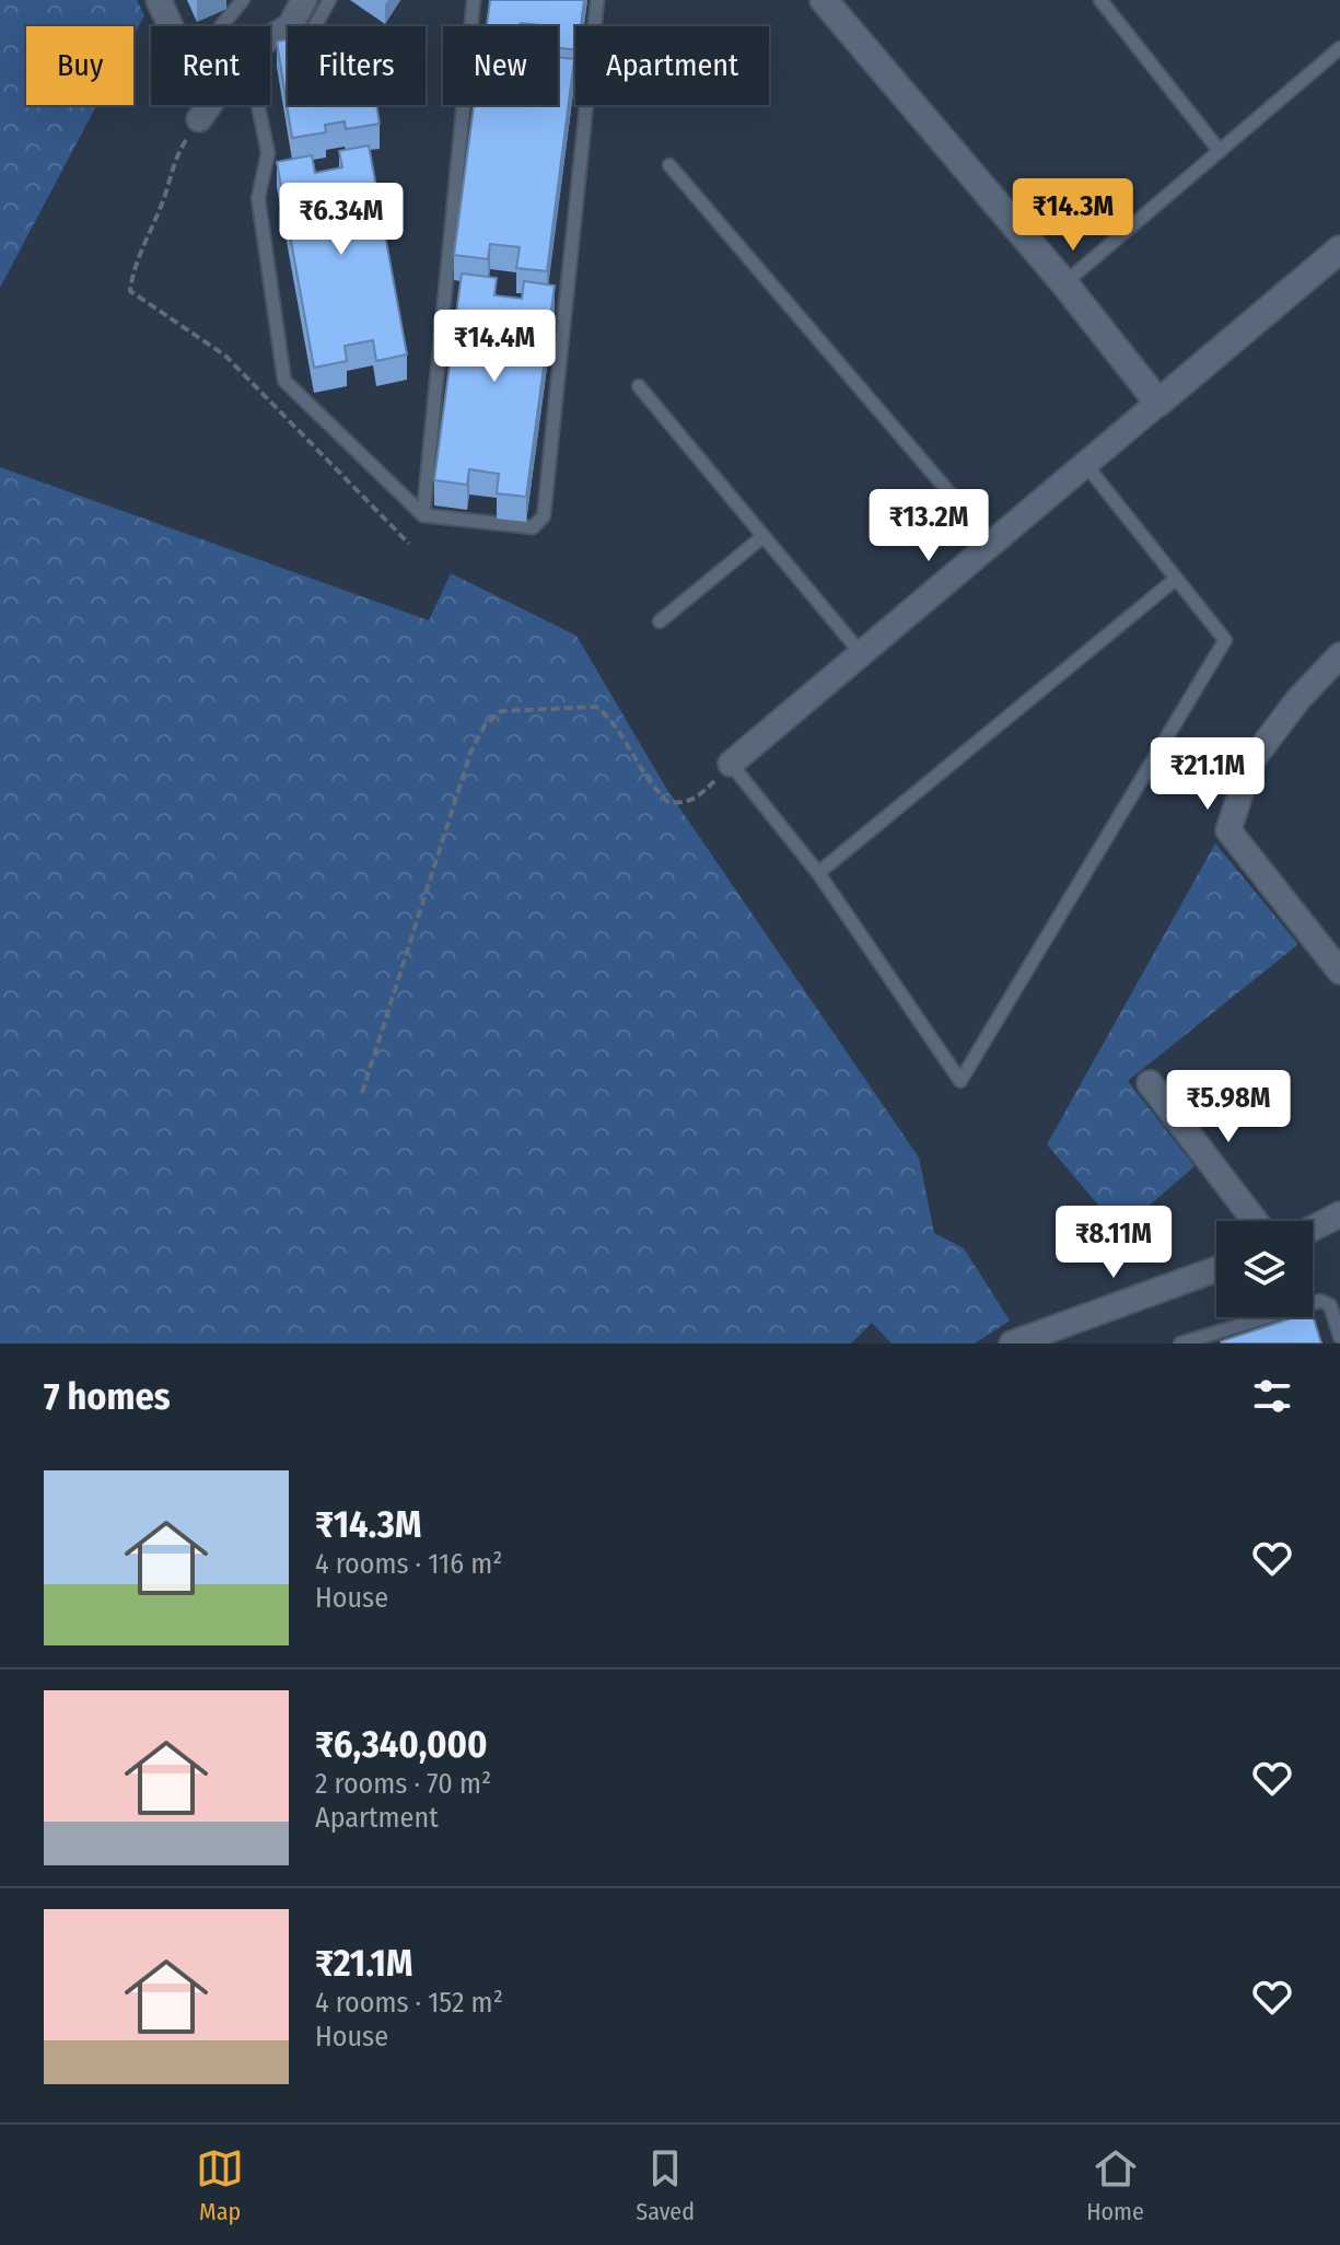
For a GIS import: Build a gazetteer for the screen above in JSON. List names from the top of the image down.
{
  "page": {
    "chip": [
      "Buy",
      "Rent",
      "Filters",
      "New",
      "Apartment"
    ],
    "price": [
      "₹14.3M",
      "₹6.34M",
      "₹14.4M",
      "₹13.2M",
      "₹21.1M",
      "₹5.98M",
      "₹8.11M"
    ],
    "heading": "7 homes",
    "list": [
      {
        "name": "₹14.3M",
        "note": "4 rooms · 116 m² · House"
      },
      {
        "name": "₹6,340,000",
        "note": "2 rooms · 70 m² · Apartment"
      },
      {
        "name": "₹21.1M",
        "note": "4 rooms · 152 m² · House"
      }
    ],
    "tabs": ["Map", "Saved", "Home"]
  }
}
